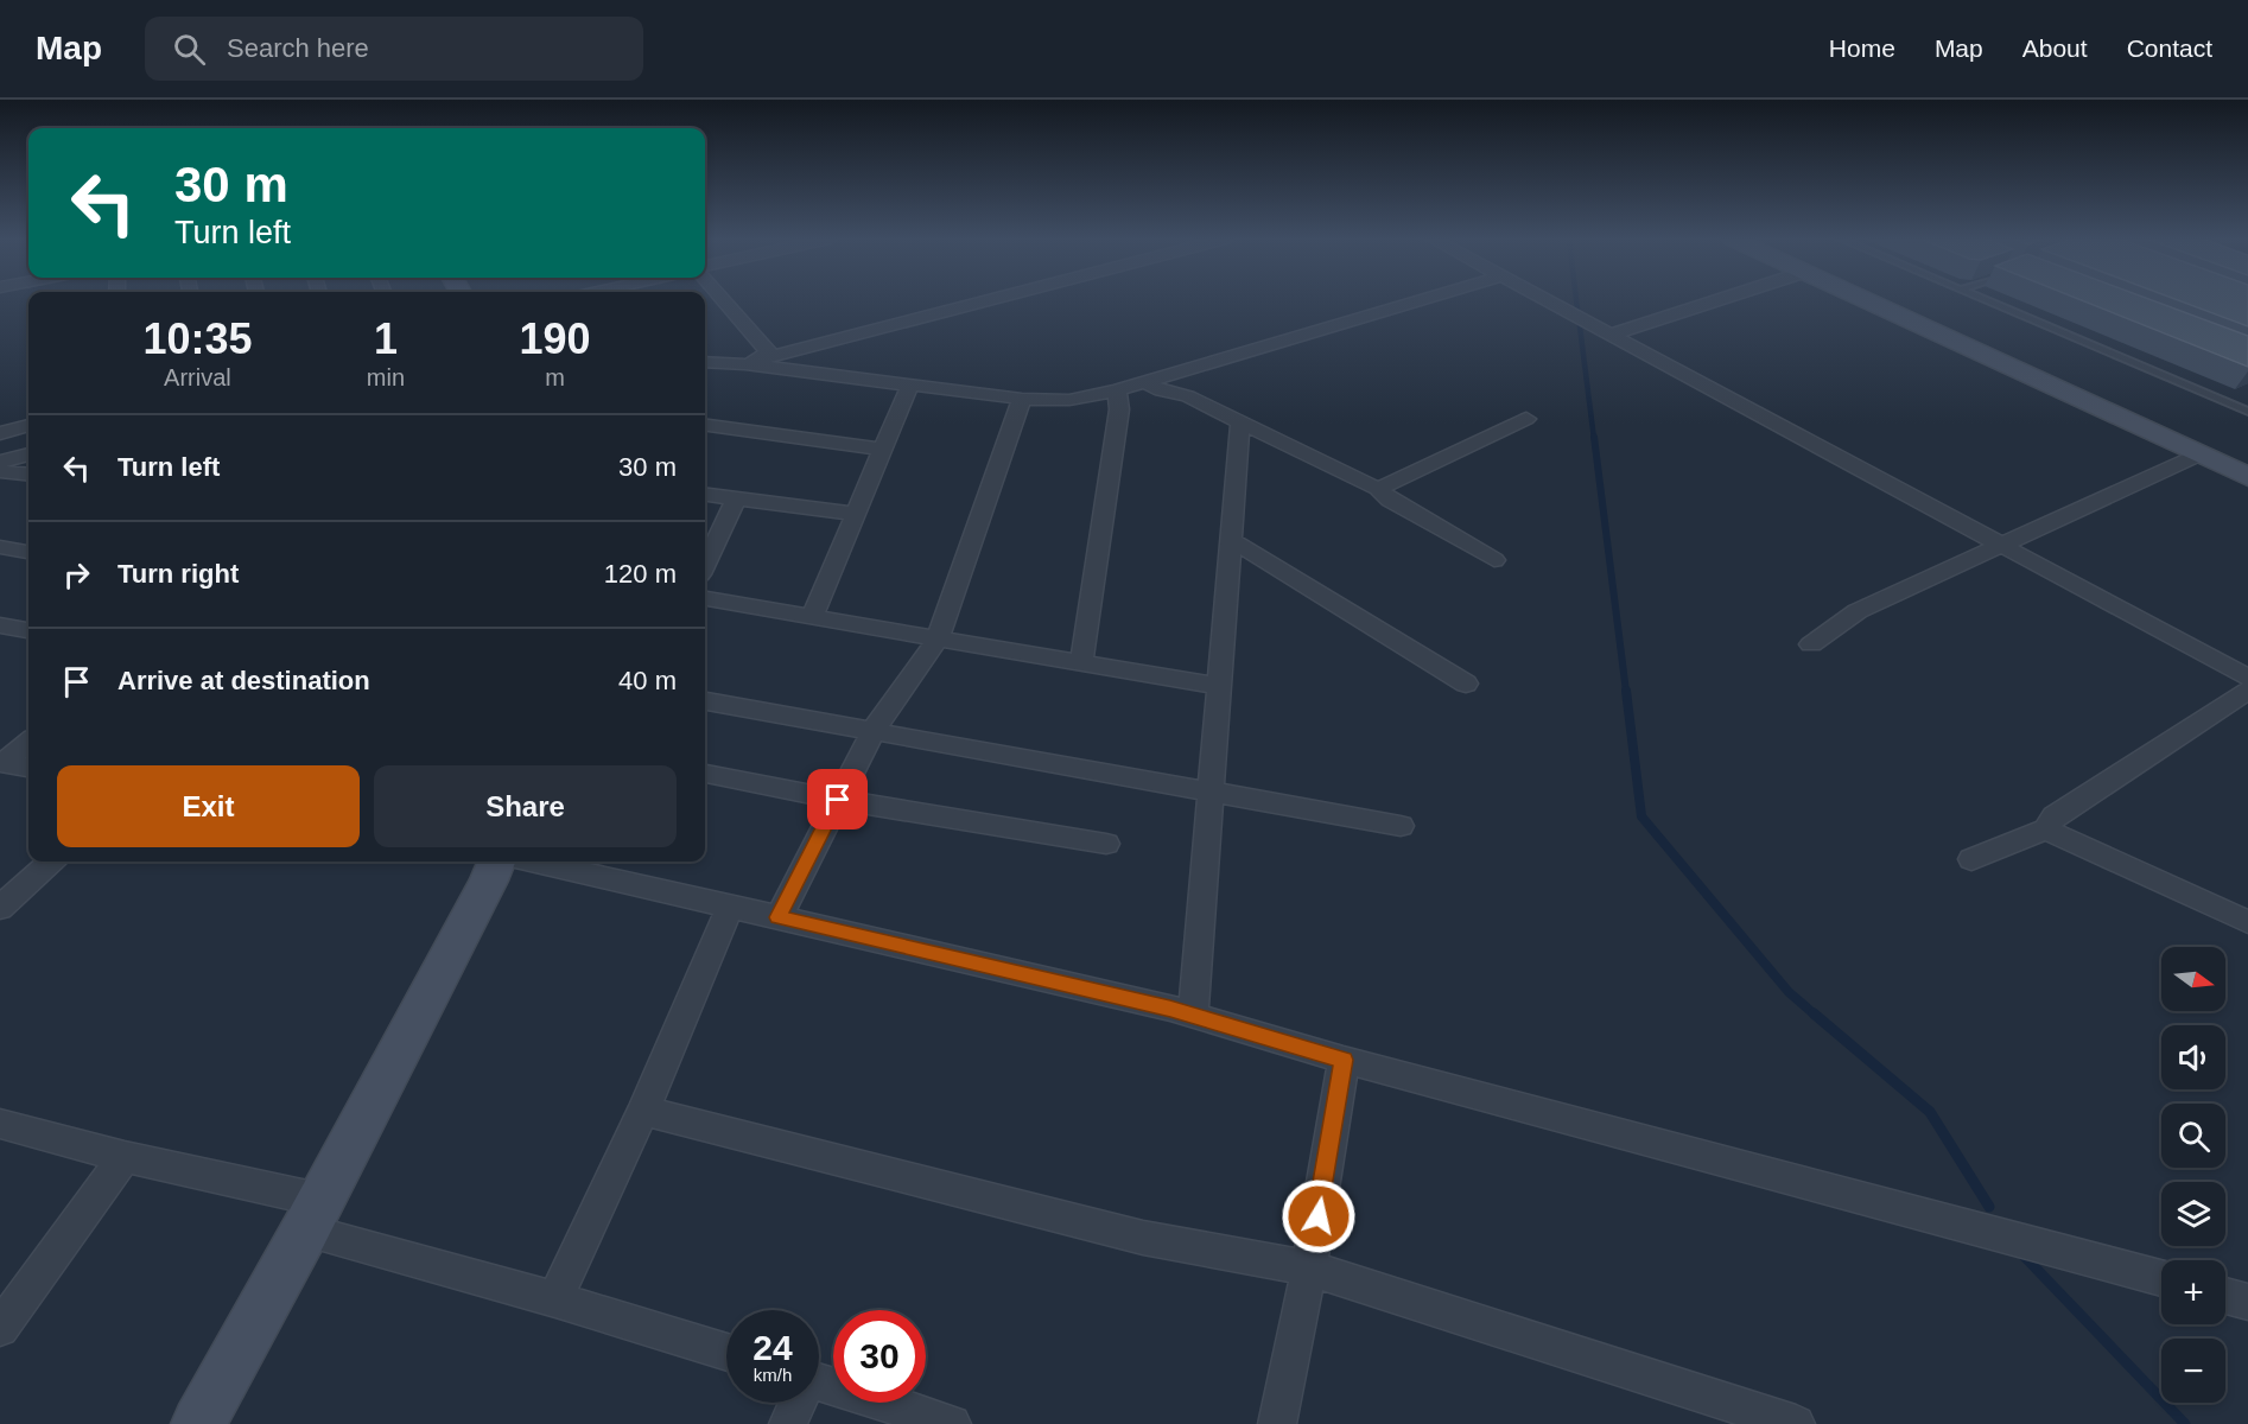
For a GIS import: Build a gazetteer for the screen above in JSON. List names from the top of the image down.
{
  "north": "right",
  "page": {
    "header": "Map",
    "search": "Search here",
    "nav": [
      "Home",
      "Map",
      "About",
      "Contact"
    ],
    "turn": ["30 m", "Turn left"],
    "eta": [
      "10:35",
      "Arrival",
      "1",
      "min",
      "190",
      "m"
    ],
    "list": [
      {
        "name": "Turn left",
        "value": "30 m"
      },
      {
        "name": "Turn right",
        "value": "120 m"
      },
      {
        "name": "Arrive at destination",
        "value": "40 m"
      }
    ],
    "buttons": ["Exit", "Share"],
    "map_buttons": ["+", "−"],
    "speed": "24 km/h",
    "limit": "30"
  }
}
